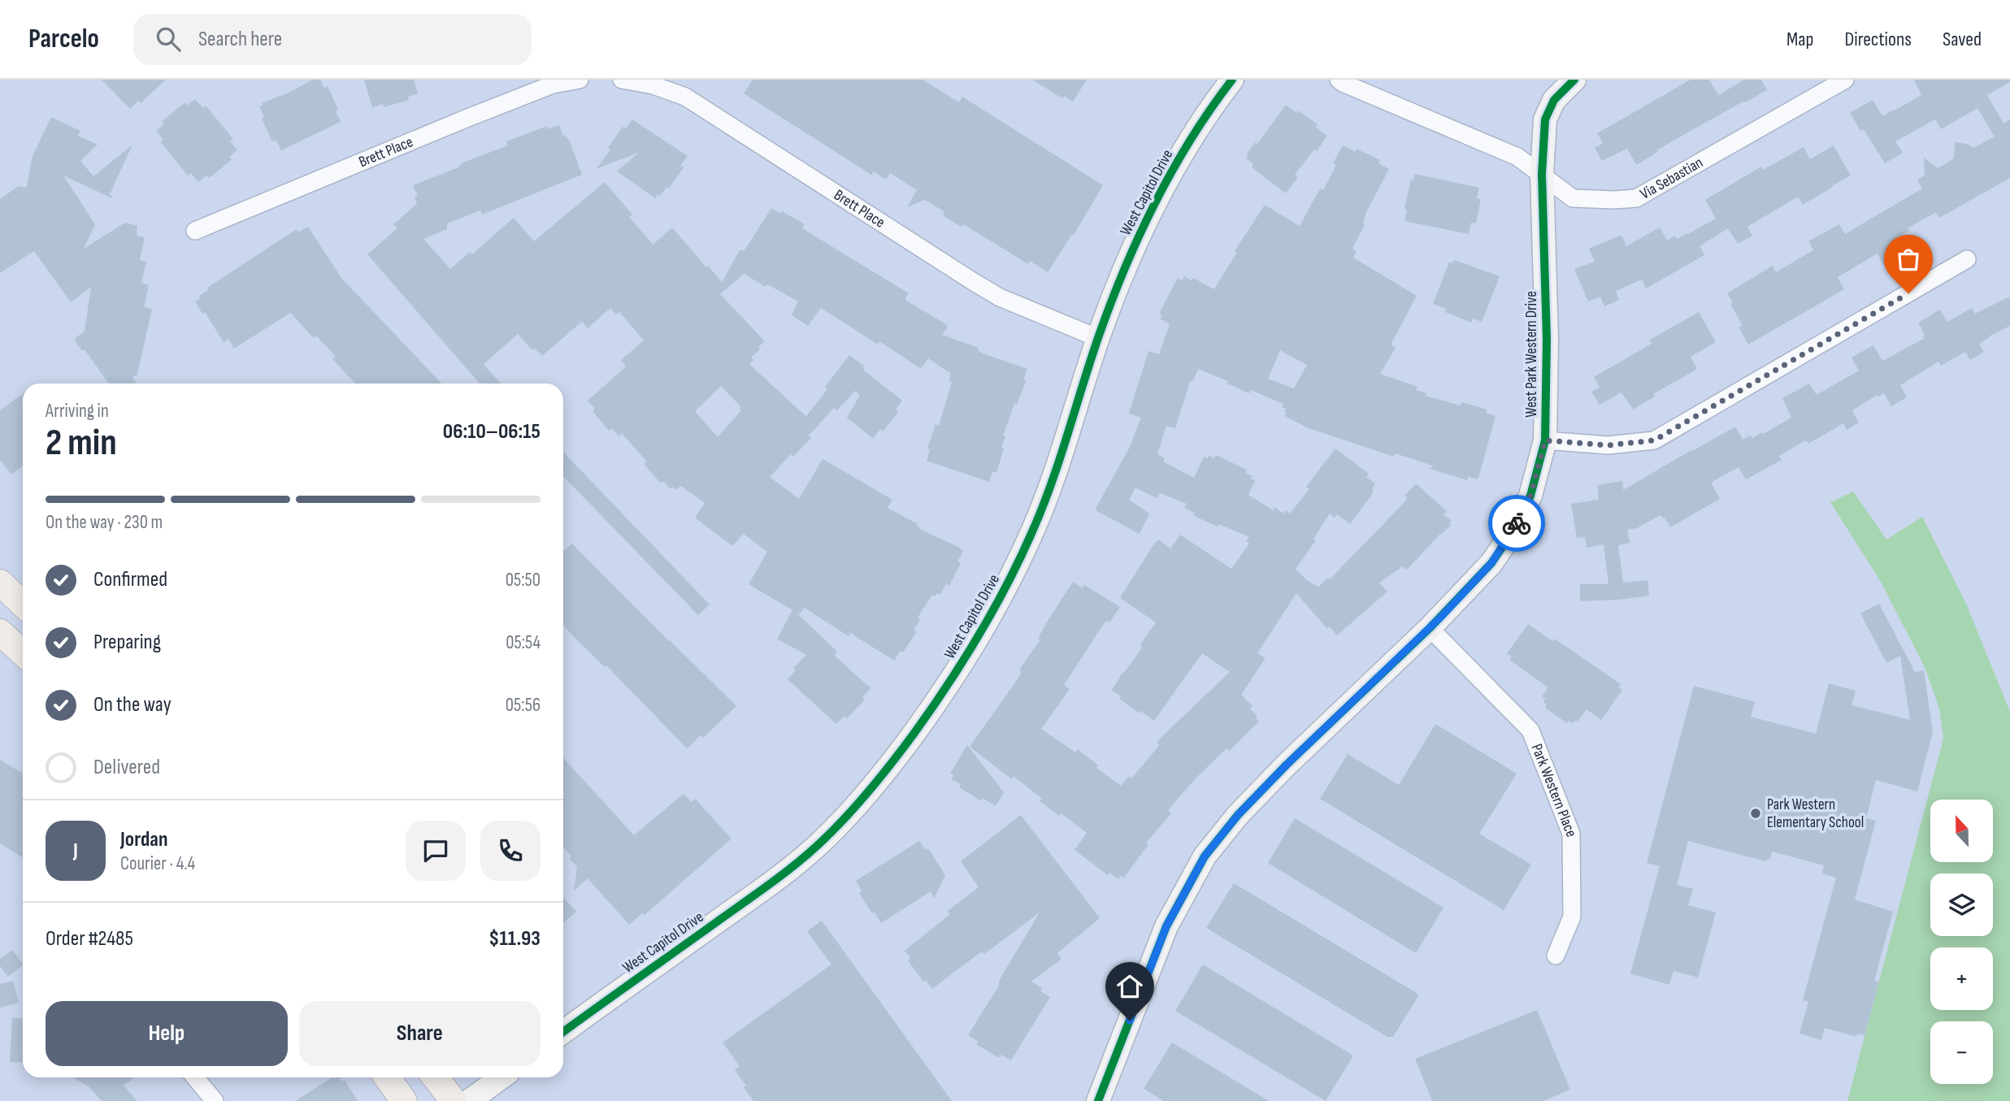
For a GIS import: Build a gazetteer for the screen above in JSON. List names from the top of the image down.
{
  "streets": {
    "street": [
      "Brett Place",
      "Via Sebastian",
      "West Capitol Drive",
      "West Park Western Drive",
      "Park Western Place"
    ]
  },
  "crossings": [
    ["Brett Place", "West Capitol Drive"],
    ["Via Sebastian", "West Park Western Drive"],
    ["West Park Western Drive", "Park Western Place"]
  ],
  "places": ["Park Western Elementary School"],
  "north": "top",
  "page": {
    "header": "Parcelo",
    "search": "Search here",
    "nav": ["Map", "Directions", "Saved"],
    "heading": ["2 min", "Arriving in", "06:10–06:15"],
    "panel": [
      "Jordan",
      "Courier · 4.4",
      "Order #2485",
      "$11.93"
    ],
    "bar": "On the way · 230 m",
    "list": [
      ["Confirmed", "05:50"],
      ["Preparing", "05:54"],
      ["On the way", "05:56"],
      "Delivered"
    ],
    "map_buttons": ["+", "−"],
    "round": "J",
    "buttons": ["Help", "Share"]
  }
}
